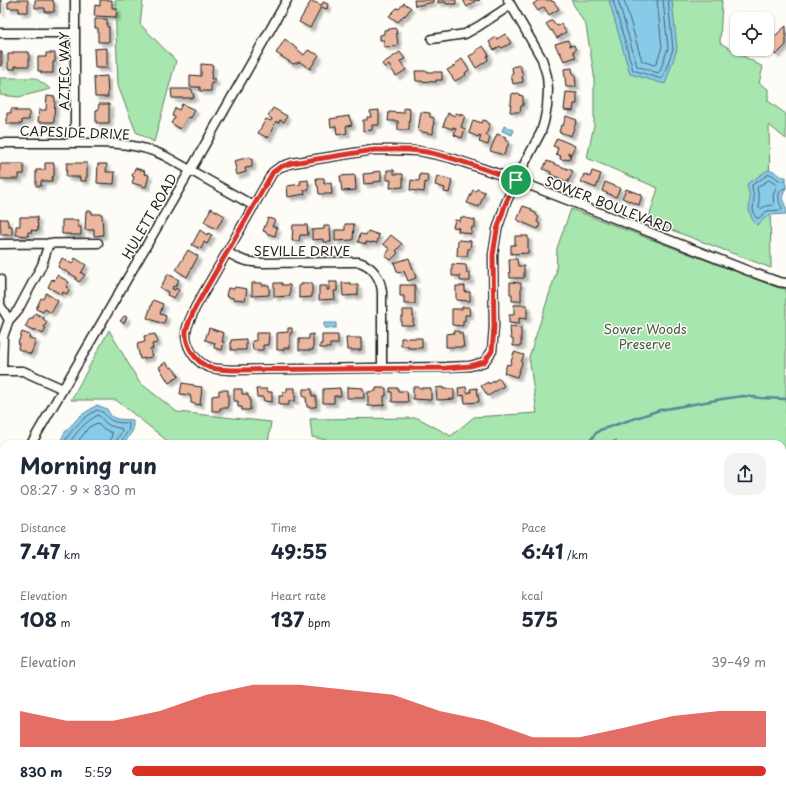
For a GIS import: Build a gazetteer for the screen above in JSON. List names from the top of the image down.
{
  "streets": {
    "street": [
      "AZTEC WAY",
      "CAPESIDE DRIVE",
      "SOWER BOULEVARD",
      "HULETT ROAD",
      "SEVILLE DRIVE"
    ]
  },
  "crossings": [
    ["AZTEC WAY", "CAPESIDE DRIVE"],
    ["CAPESIDE DRIVE", "SOWER BOULEVARD"],
    ["CAPESIDE DRIVE", "HULETT ROAD"],
    ["SOWER BOULEVARD", "SEVILLE DRIVE"]
  ],
  "parks": ["Sower Woods Preserve"],
  "page": {
    "heading": ["Morning run", "08:27 · 9 × 830 m"],
    "stats": [
      ["Distance", "7.47 km"],
      ["Time", "49:55"],
      ["Pace", "6:41 /km"],
      ["Elevation", "108 m"],
      ["Heart rate", "137 bpm"],
      ["kcal", "575"]
    ],
    "chart": ["Elevation", "39–49 m"],
    "list": [
      {
        "name": "830 m",
        "note": "5:59"
      }
    ]
  }
}
